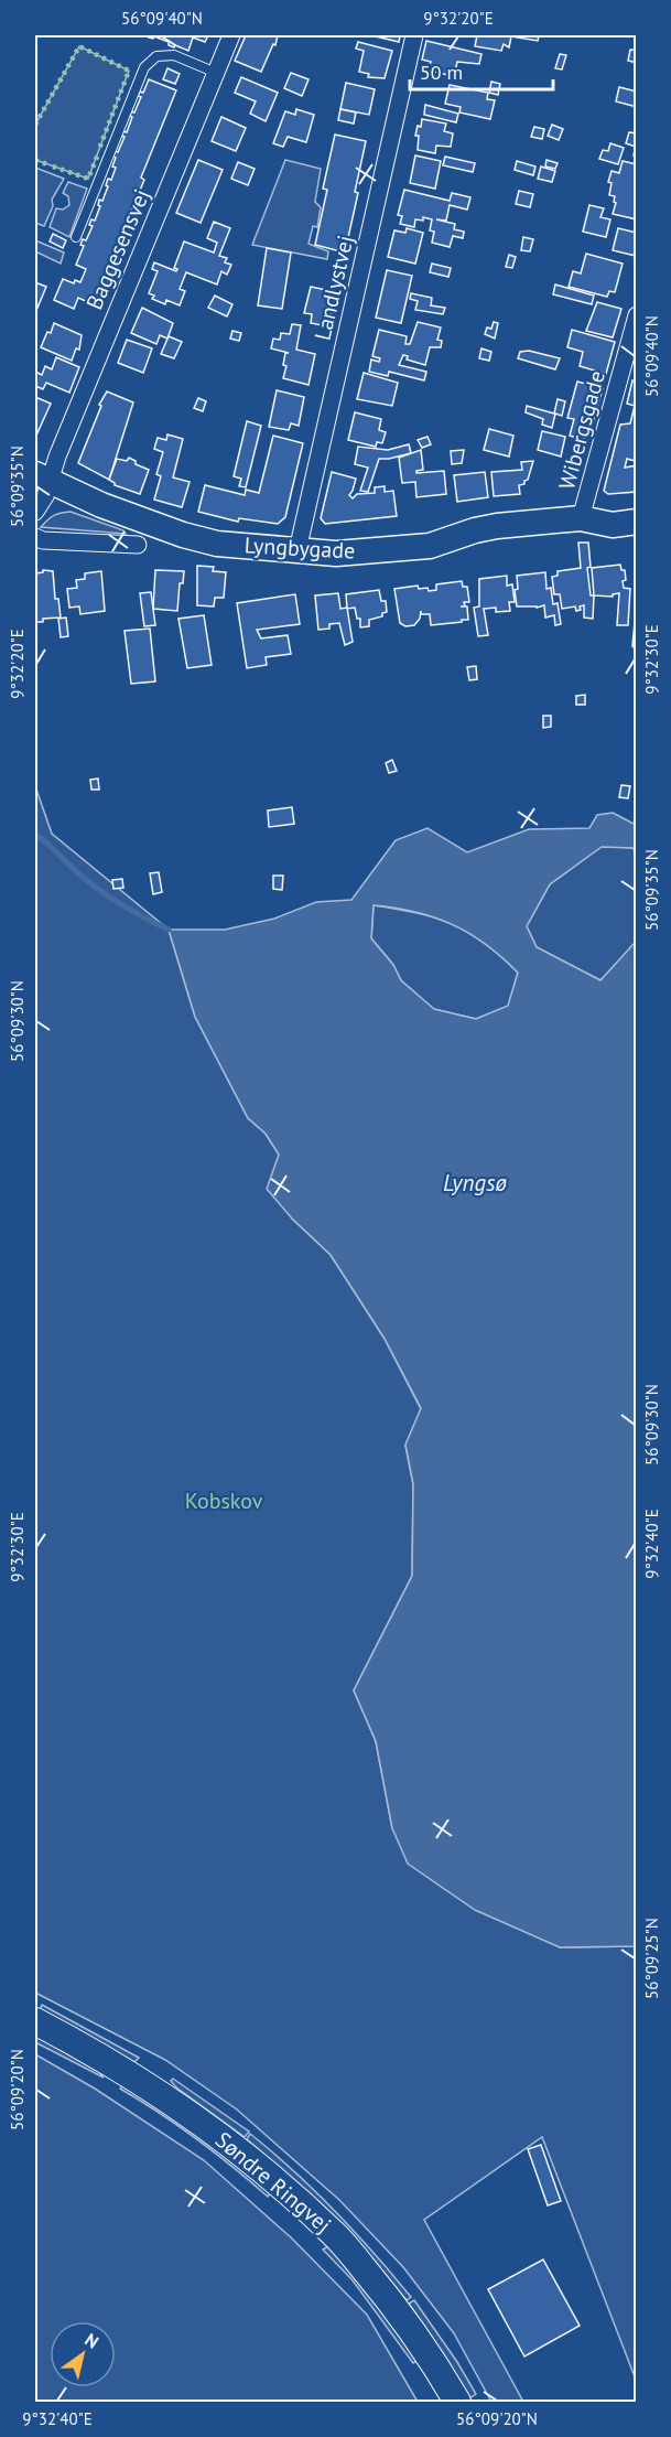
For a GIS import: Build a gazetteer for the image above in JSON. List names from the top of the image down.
{
  "streets": {
    "main road": ["Søndre Ringvej"],
    "street": [
      "Baggesensvej",
      "Landlystvej",
      "Wibergsgade",
      "Lyngbygade"
    ]
  },
  "crossings": [
    ["Baggesensvej", "Lyngbygade"],
    ["Landlystvej", "Lyngbygade"],
    ["Wibergsgade", "Lyngbygade"]
  ],
  "water": ["Lyngsø"],
  "parks": ["Kobskov"],
  "scale_bar": "50 m",
  "north": "top right",
  "coordinates": [
    "56°09'40\"N",
    "9°32'20\"E",
    "56°09'35\"N",
    "9°32'30\"E",
    "56°09'30\"N",
    "9°32'40\"E",
    "56°09'25\"N",
    "56°09'20\"N"
  ]
}
